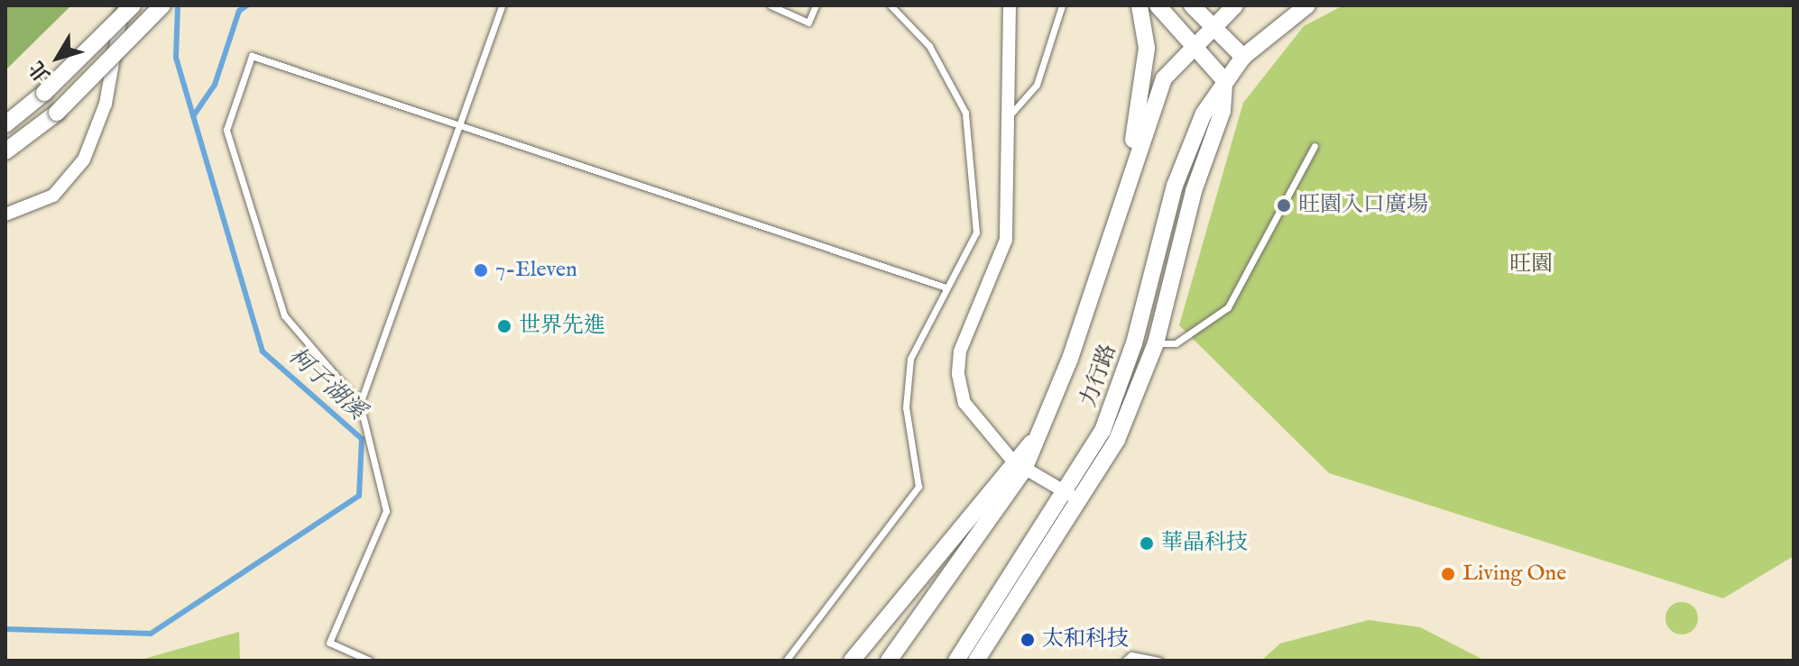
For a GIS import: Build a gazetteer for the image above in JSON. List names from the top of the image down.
{
  "streets": {
    "street": ["力行路"]
  },
  "water": ["柯子湖溪"],
  "parks": ["旺園"],
  "places": [
    "旺園入口廣場",
    "7-Eleven",
    "世界先進",
    "華晶科技",
    "Living One",
    "太和科技"
  ],
  "north": "bottom left"
}
